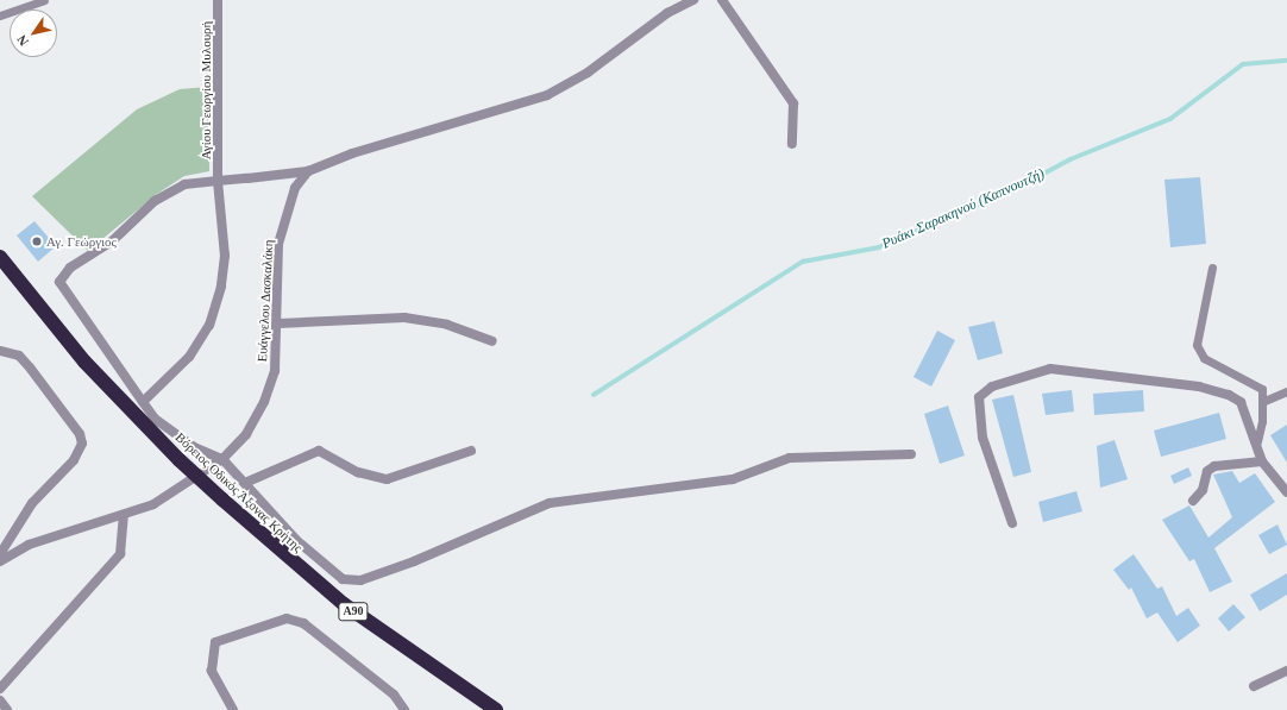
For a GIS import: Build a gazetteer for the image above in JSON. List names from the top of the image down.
{
  "streets": {
    "highway": ["Βόρειος Οδικός Άξονας Κρήτης", "Α90"],
    "street": ["Αγίου Γεωργίου Μυλουρή", "Ευάγγελου Δασκαλάκη"]
  },
  "water": ["Ρυάκι Σαρακηνού (Καπνουτζή)"],
  "places": ["Αγ. Γεώργιος"],
  "north": "bottom left"
}
